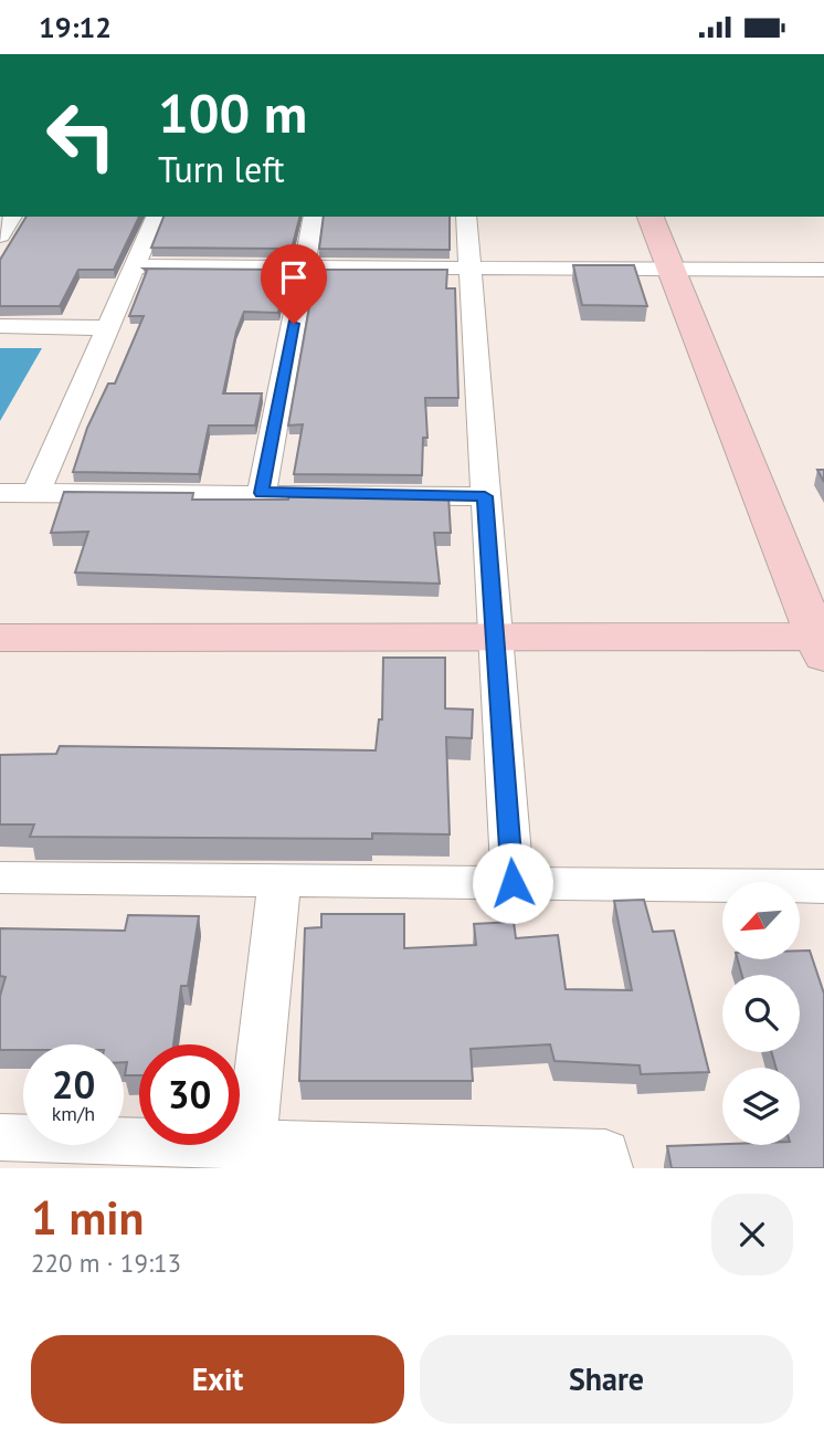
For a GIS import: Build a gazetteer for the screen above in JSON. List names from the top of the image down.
{
  "north": "bottom left",
  "page": {
    "status": "19:12",
    "turn": ["100 m", "Turn left"],
    "speed": "20 km/h",
    "limit": "30",
    "heading": ["1 min", "220 m · 19:13"],
    "buttons": ["Exit", "Share"]
  }
}
